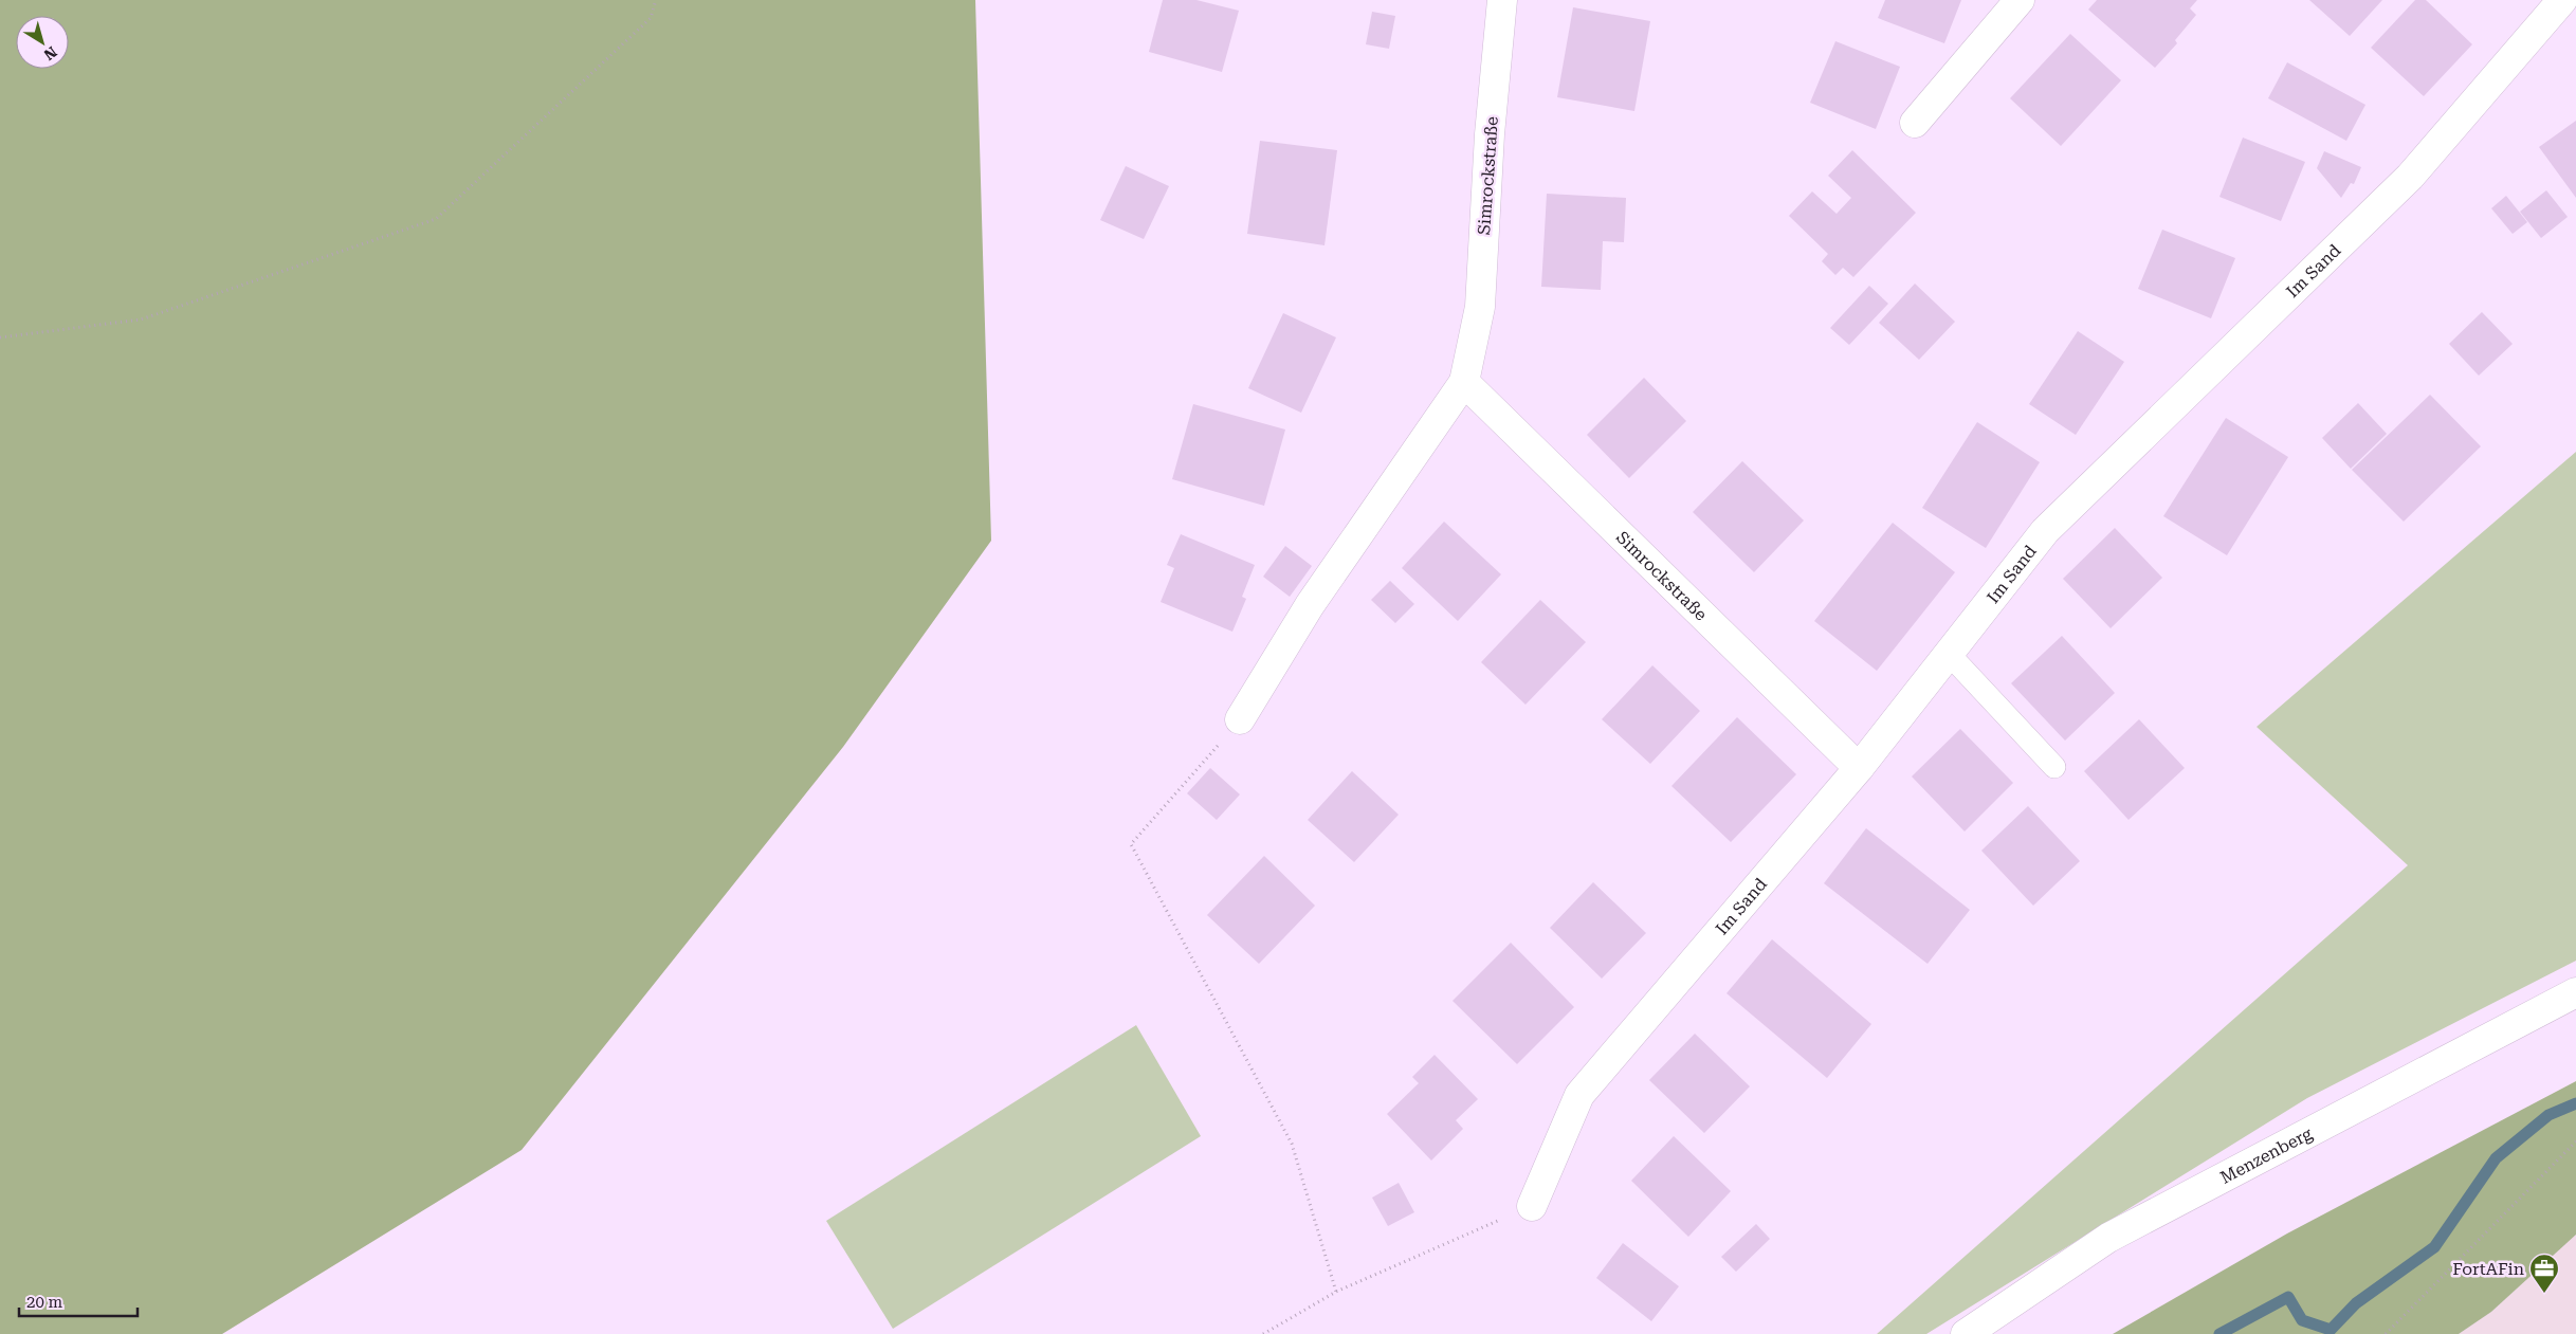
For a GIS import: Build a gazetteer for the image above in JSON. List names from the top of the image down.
{
  "streets": {
    "street": ["Simrockstraße", "Im Sand", "Menzenberg"]
  },
  "crossings": [
    ["Simrockstraße", "Im Sand"]
  ],
  "places": {
    "office": ["FortAFin"]
  },
  "scale_bar": "20 m",
  "north": "bottom right"
}
